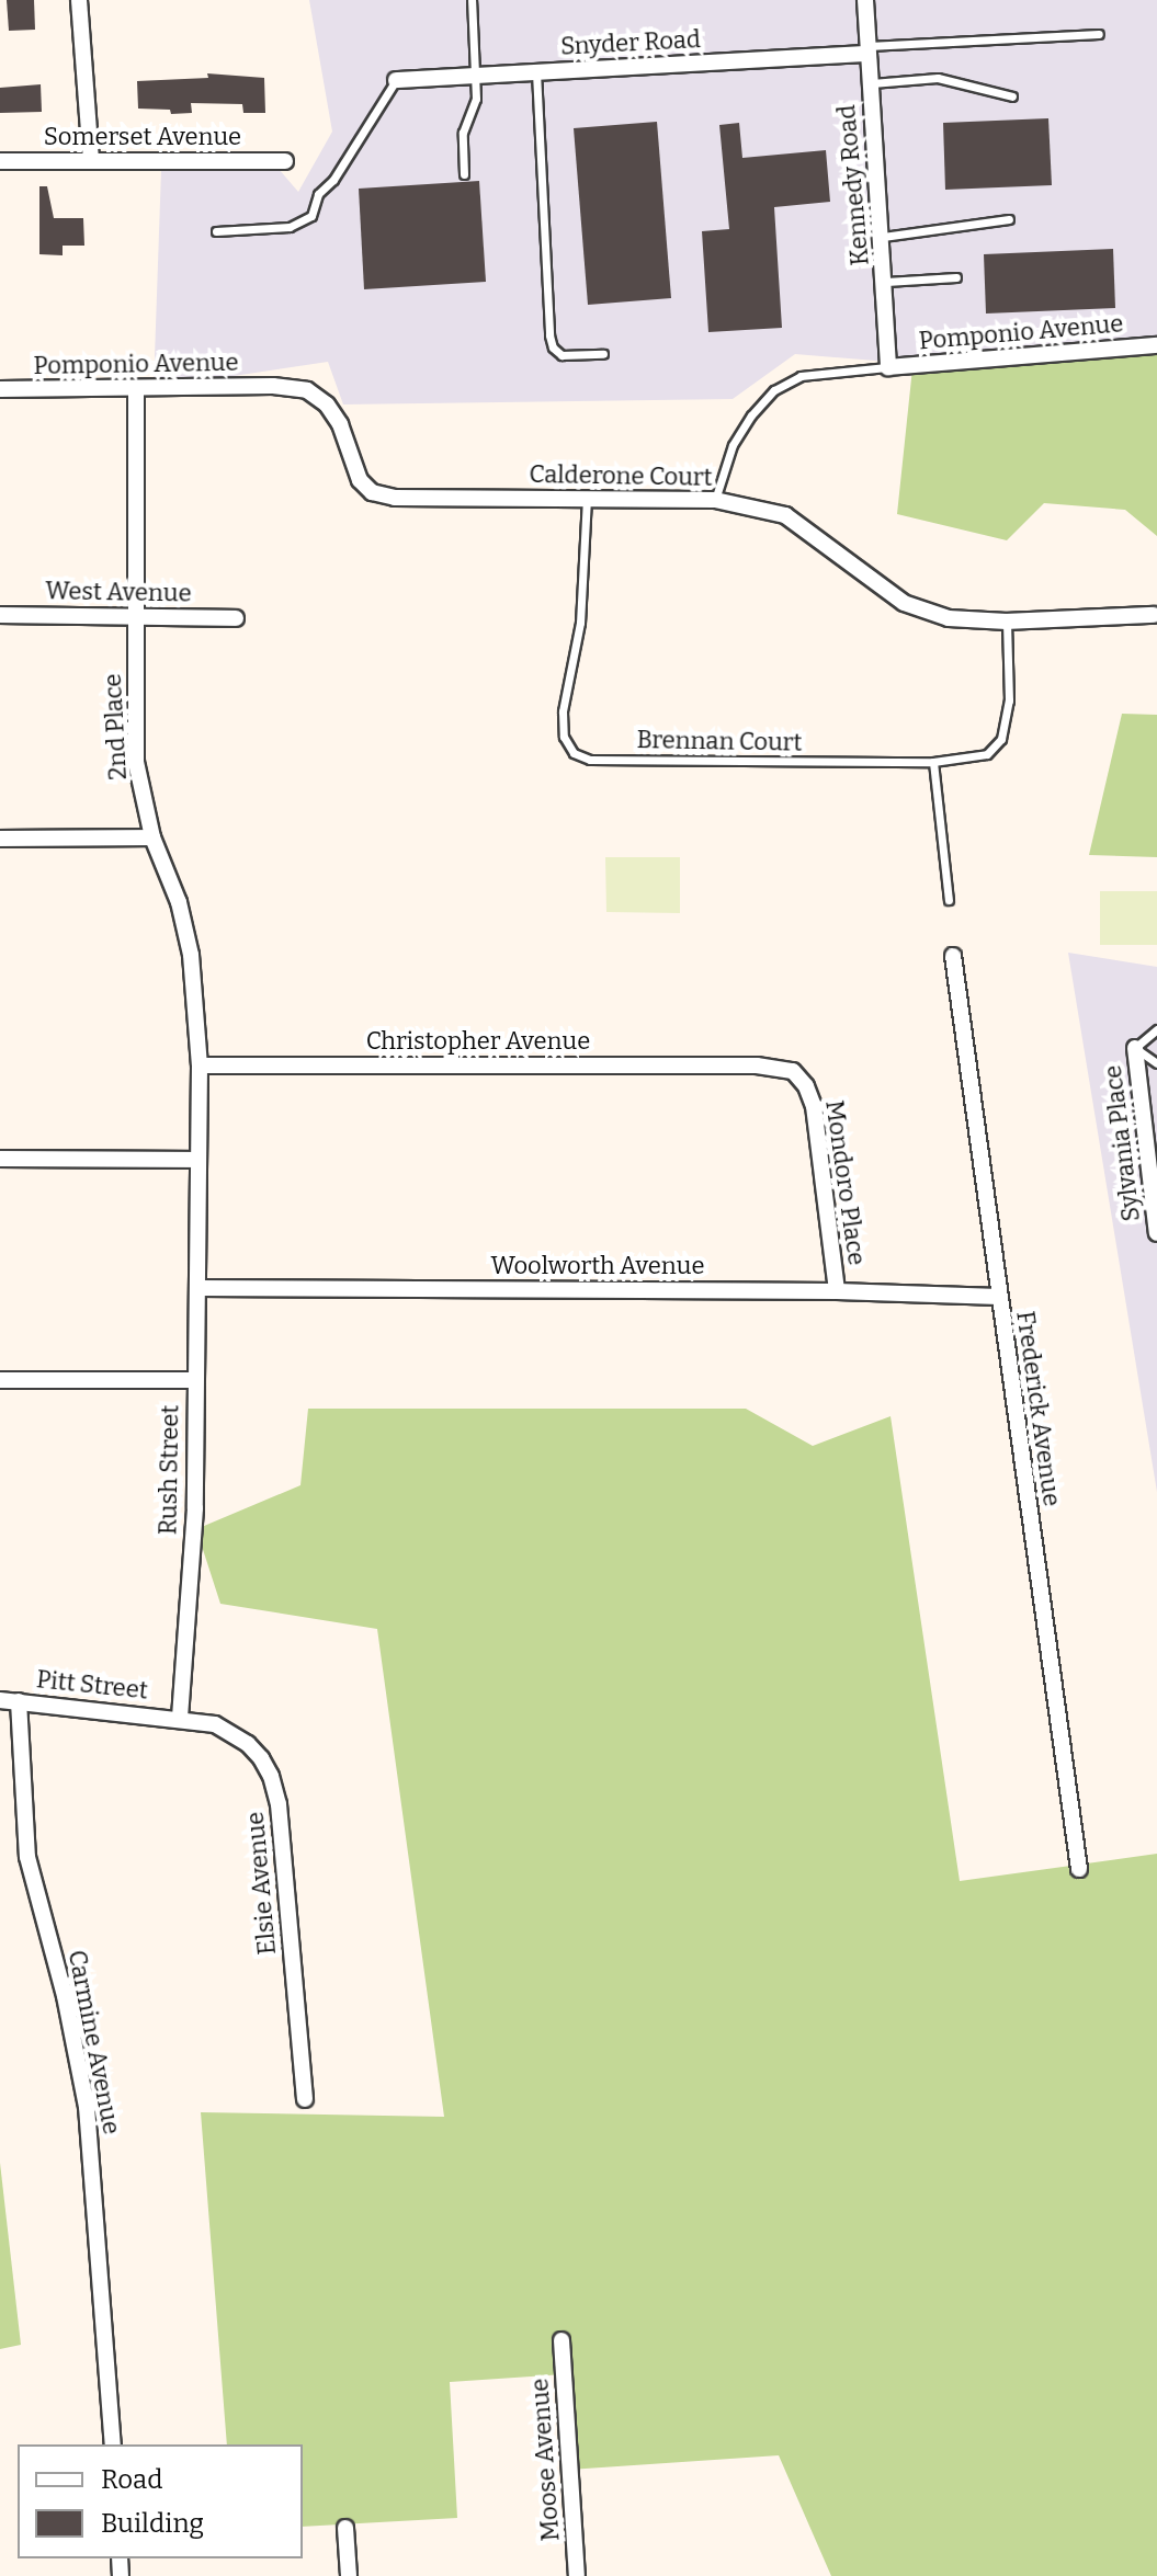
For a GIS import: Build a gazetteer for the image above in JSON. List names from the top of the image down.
{
  "streets": {
    "street": [
      "Snyder Road",
      "Somerset Avenue",
      "Kennedy Road",
      "Pomponio Avenue",
      "Calderone Court",
      "West Avenue",
      "2nd Place",
      "Christopher Avenue",
      "Sylvania Place",
      "Mondoro Place",
      "Woolworth Avenue",
      "Frederick Avenue",
      "Rush Street",
      "Pitt Street",
      "Elsie Avenue",
      "Carmine Avenue",
      "Moose Avenue"
    ],
    "lane": ["Brennan Court"]
  },
  "crossings": [
    ["Snyder Road", "Kennedy Road"],
    ["Kennedy Road", "Pomponio Avenue"],
    ["Pomponio Avenue", "Calderone Court"],
    ["Pomponio Avenue", "2nd Place"],
    ["Calderone Court", "Brennan Court"],
    ["West Avenue", "2nd Place"],
    ["2nd Place", "Christopher Avenue"],
    ["2nd Place", "Rush Street"],
    ["Christopher Avenue", "Mondoro Place"],
    ["Mondoro Place", "Woolworth Avenue"],
    ["Woolworth Avenue", "Frederick Avenue"],
    ["Woolworth Avenue", "Rush Street"],
    ["Rush Street", "Pitt Street"],
    ["Rush Street", "Elsie Avenue"],
    ["Pitt Street", "Elsie Avenue"],
    ["Pitt Street", "Carmine Avenue"]
  ],
  "legend": ["Road", "Building"]
}
